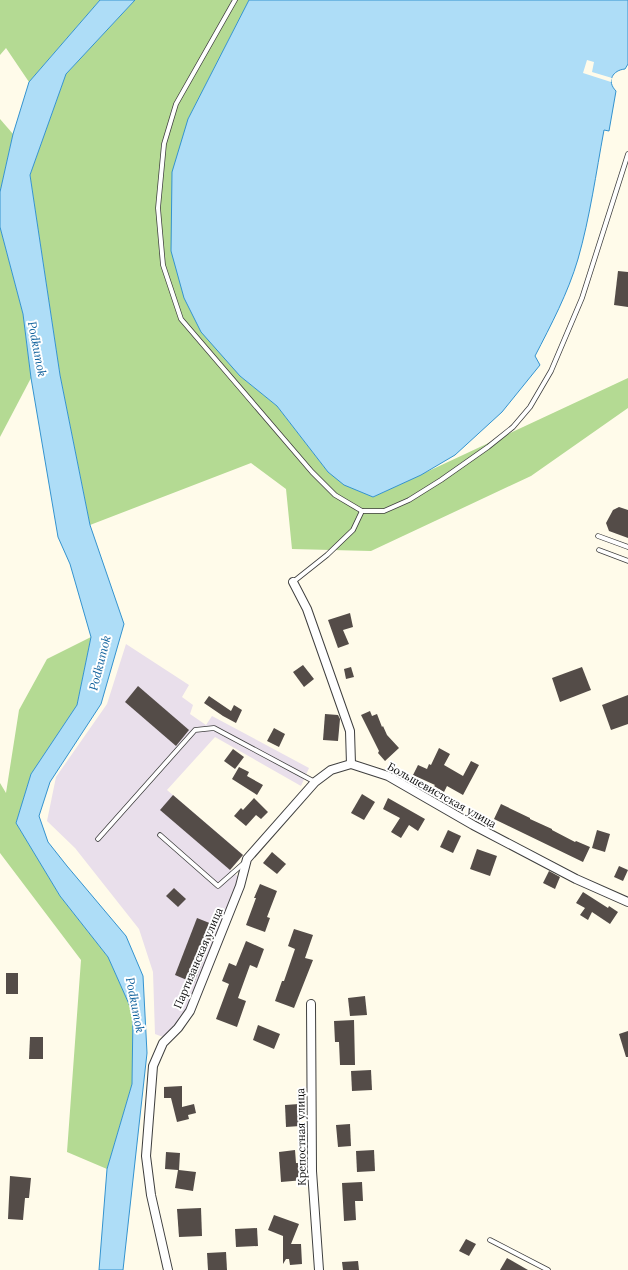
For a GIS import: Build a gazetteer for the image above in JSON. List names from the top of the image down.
{
  "streets": {
    "street": ["Большевистская улица", "Партизанская улица", "Крепостная улица"]
  },
  "crossings": [
    ["Большевистская улица", "Партизанская улица"]
  ],
  "water": ["Podkumok"]
}
